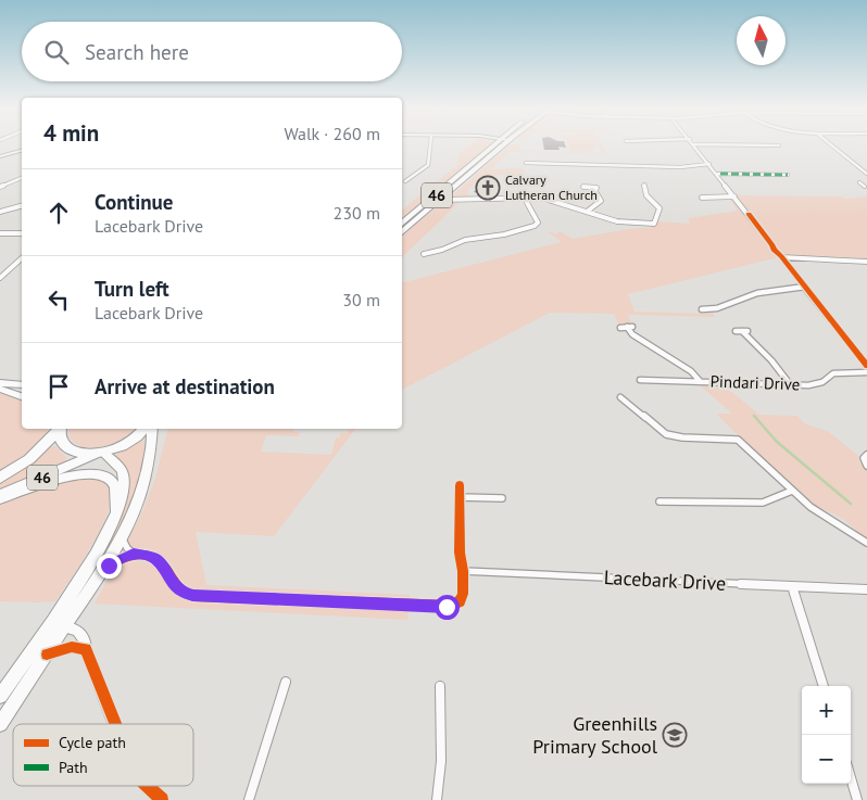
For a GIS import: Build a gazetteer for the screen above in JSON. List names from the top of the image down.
{
  "streets": {
    "highway": ["46"],
    "street": ["Pindari Drive", "Lacebark Drive"]
  },
  "places": {
    "church": ["Calvary Lutheran Church"],
    "school or university": ["Greenhills Primary School"]
  },
  "legend": ["Cycle path", "Path"],
  "north": "top",
  "page": {
    "search": "Search here",
    "heading": ["4 min", "Walk · 260 m"],
    "list": [
      ["Continue", "Lacebark Drive", "230 m"],
      ["Turn left", "Lacebark Drive", "30 m"],
      "Arrive at destination"
    ],
    "map_buttons": ["+", "−"]
  }
}
